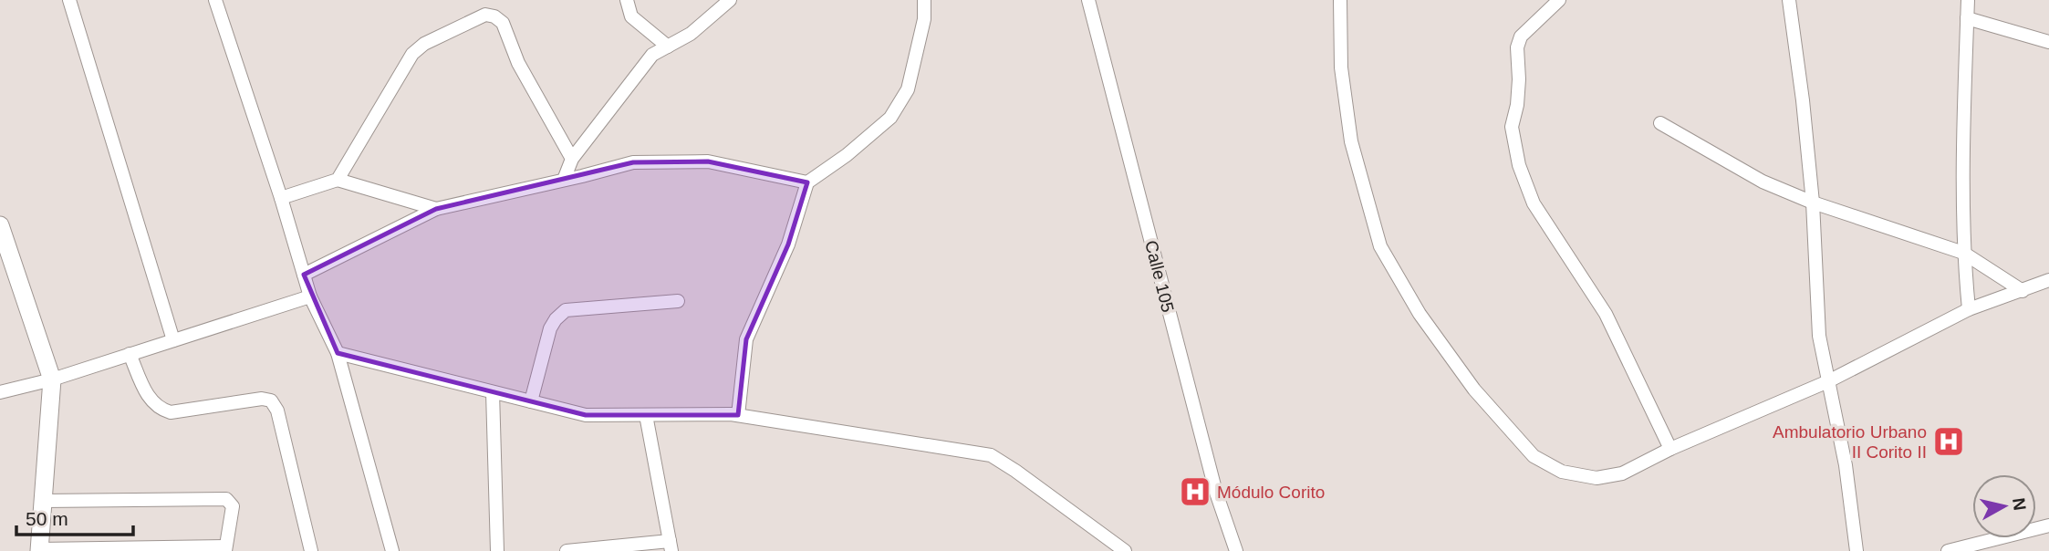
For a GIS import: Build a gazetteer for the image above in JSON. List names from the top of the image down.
{
  "streets": {
    "street": ["Calle 105"]
  },
  "places": {
    "hospital": ["Ambulatorio Urbano II Corito II", "Módulo Corito"]
  },
  "scale_bar": "50 m",
  "north": "right"
}
